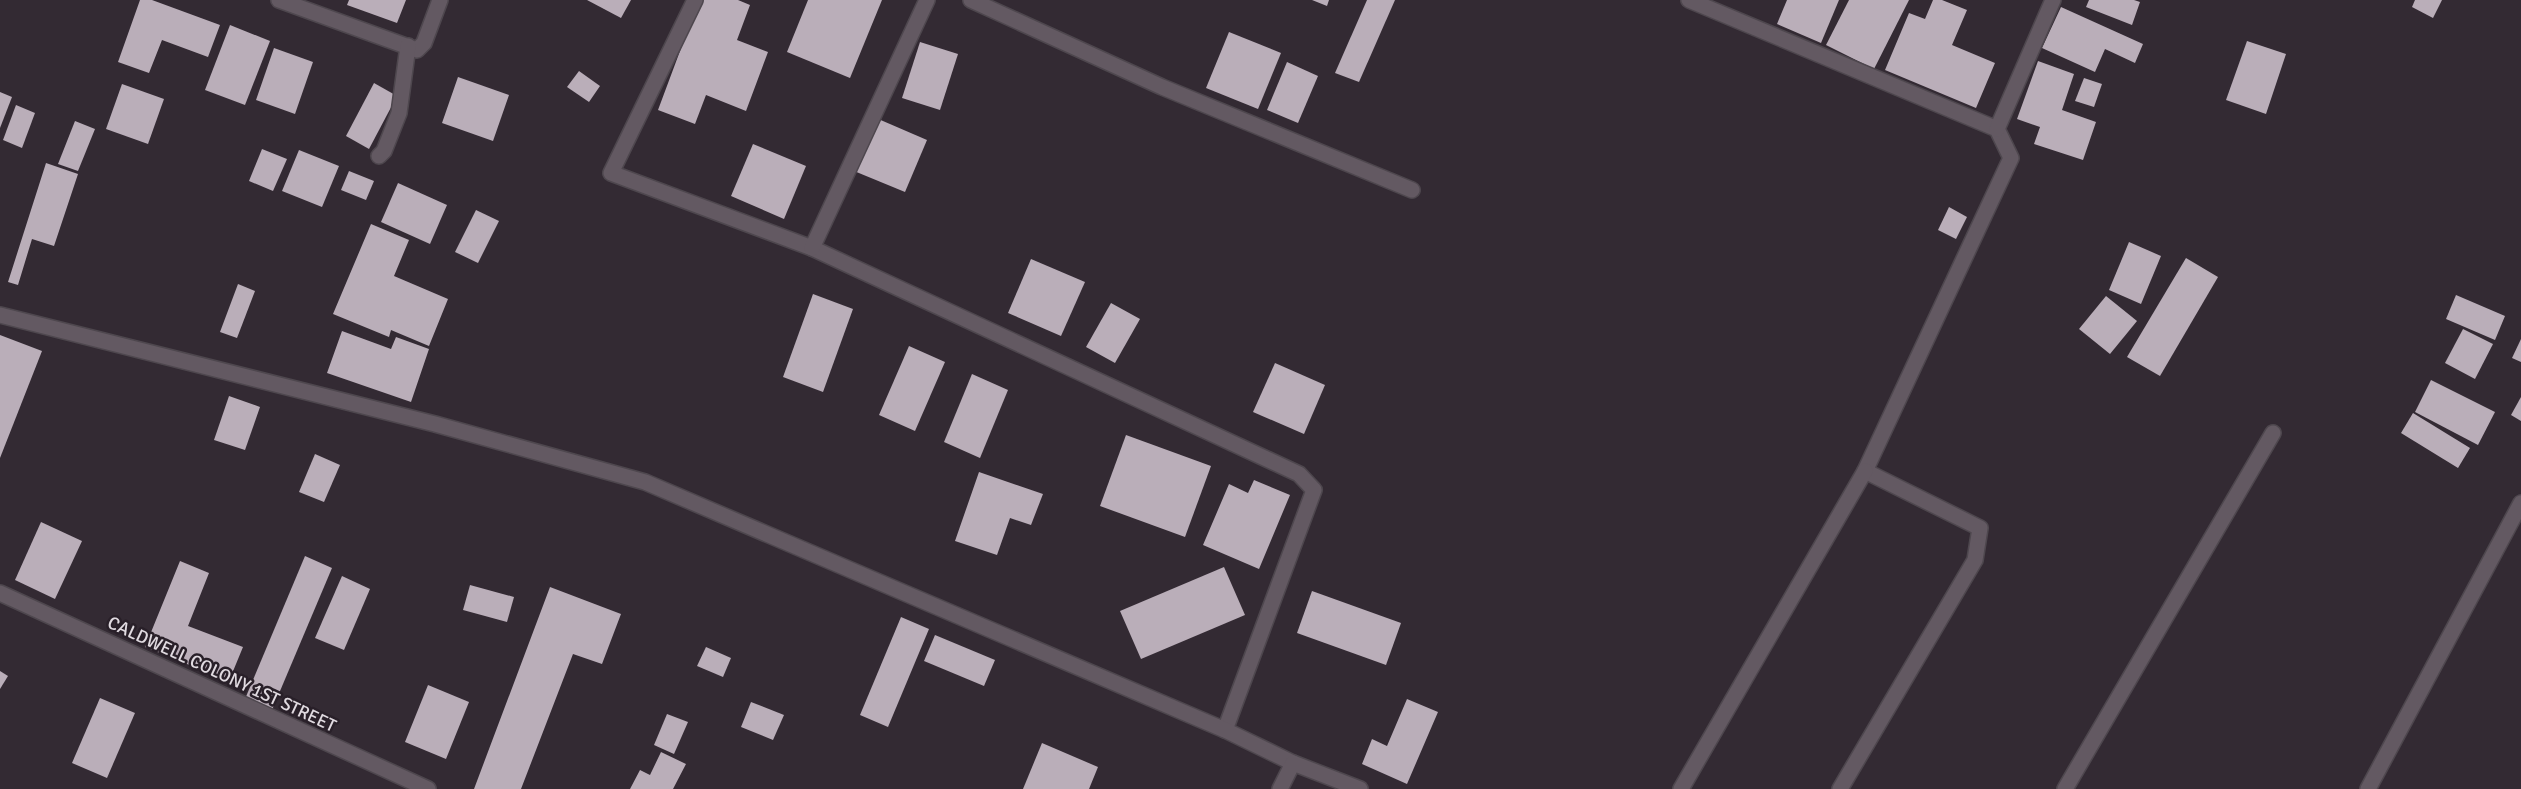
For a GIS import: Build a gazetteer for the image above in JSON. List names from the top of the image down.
{
  "streets": {
    "street": ["CALDWELL COLONY 1ST STREET"]
  }
}
